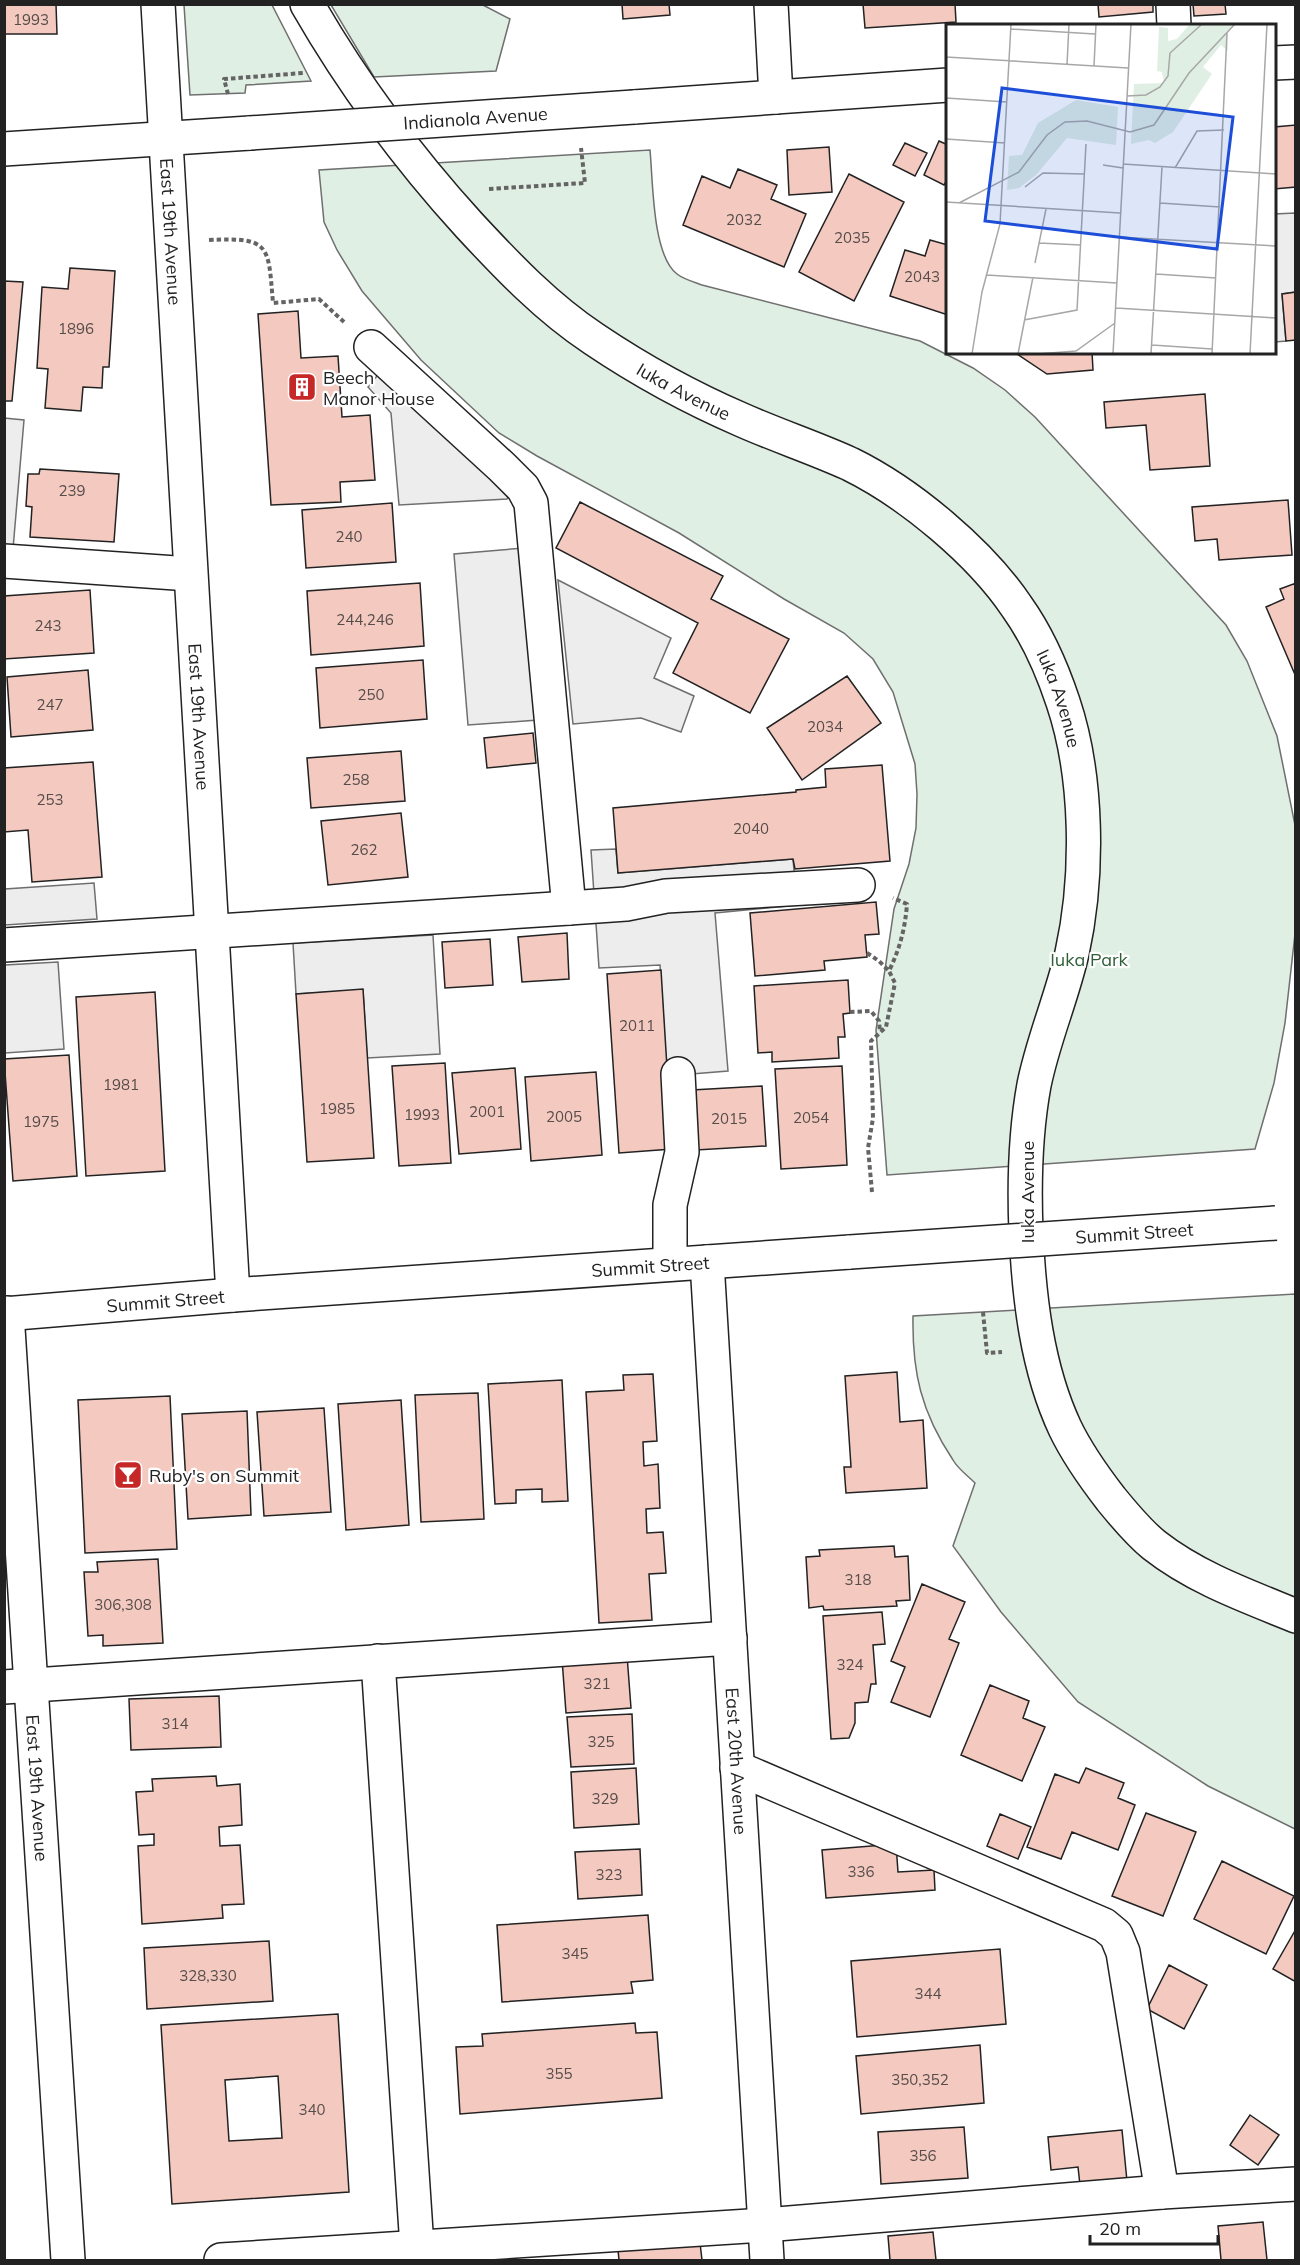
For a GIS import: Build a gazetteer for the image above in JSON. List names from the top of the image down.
{
  "streets": {
    "street": [
      "Indianola Avenue",
      "East 19th Avenue",
      "Iuka Avenue",
      "Summit Street",
      "East 20th Avenue"
    ]
  },
  "crossings": [
    ["Indianola Avenue", "East 19th Avenue"],
    ["East 19th Avenue", "Summit Street"],
    ["Summit Street", "East 20th Avenue"]
  ],
  "parks": ["Iuka Park"],
  "places": {
    "building": ["Beech Manor House"],
    "bar": ["Ruby's on Summit"]
  },
  "house_numbers": [
    "1993",
    "2032",
    "2035",
    "2043",
    "1896",
    "239",
    "240",
    "244,246",
    "243",
    "250",
    "247",
    "2034",
    "258",
    "253",
    "2040",
    "262",
    "2011",
    "1981",
    "1985",
    "2001",
    "1993",
    "2005",
    "2054",
    "2015",
    "1975",
    "318",
    "306,308",
    "324",
    "321",
    "314",
    "325",
    "329",
    "336",
    "323",
    "345",
    "328,330",
    "344",
    "355",
    "350,352",
    "340",
    "356"
  ],
  "scale_bar": "20 m"
}
